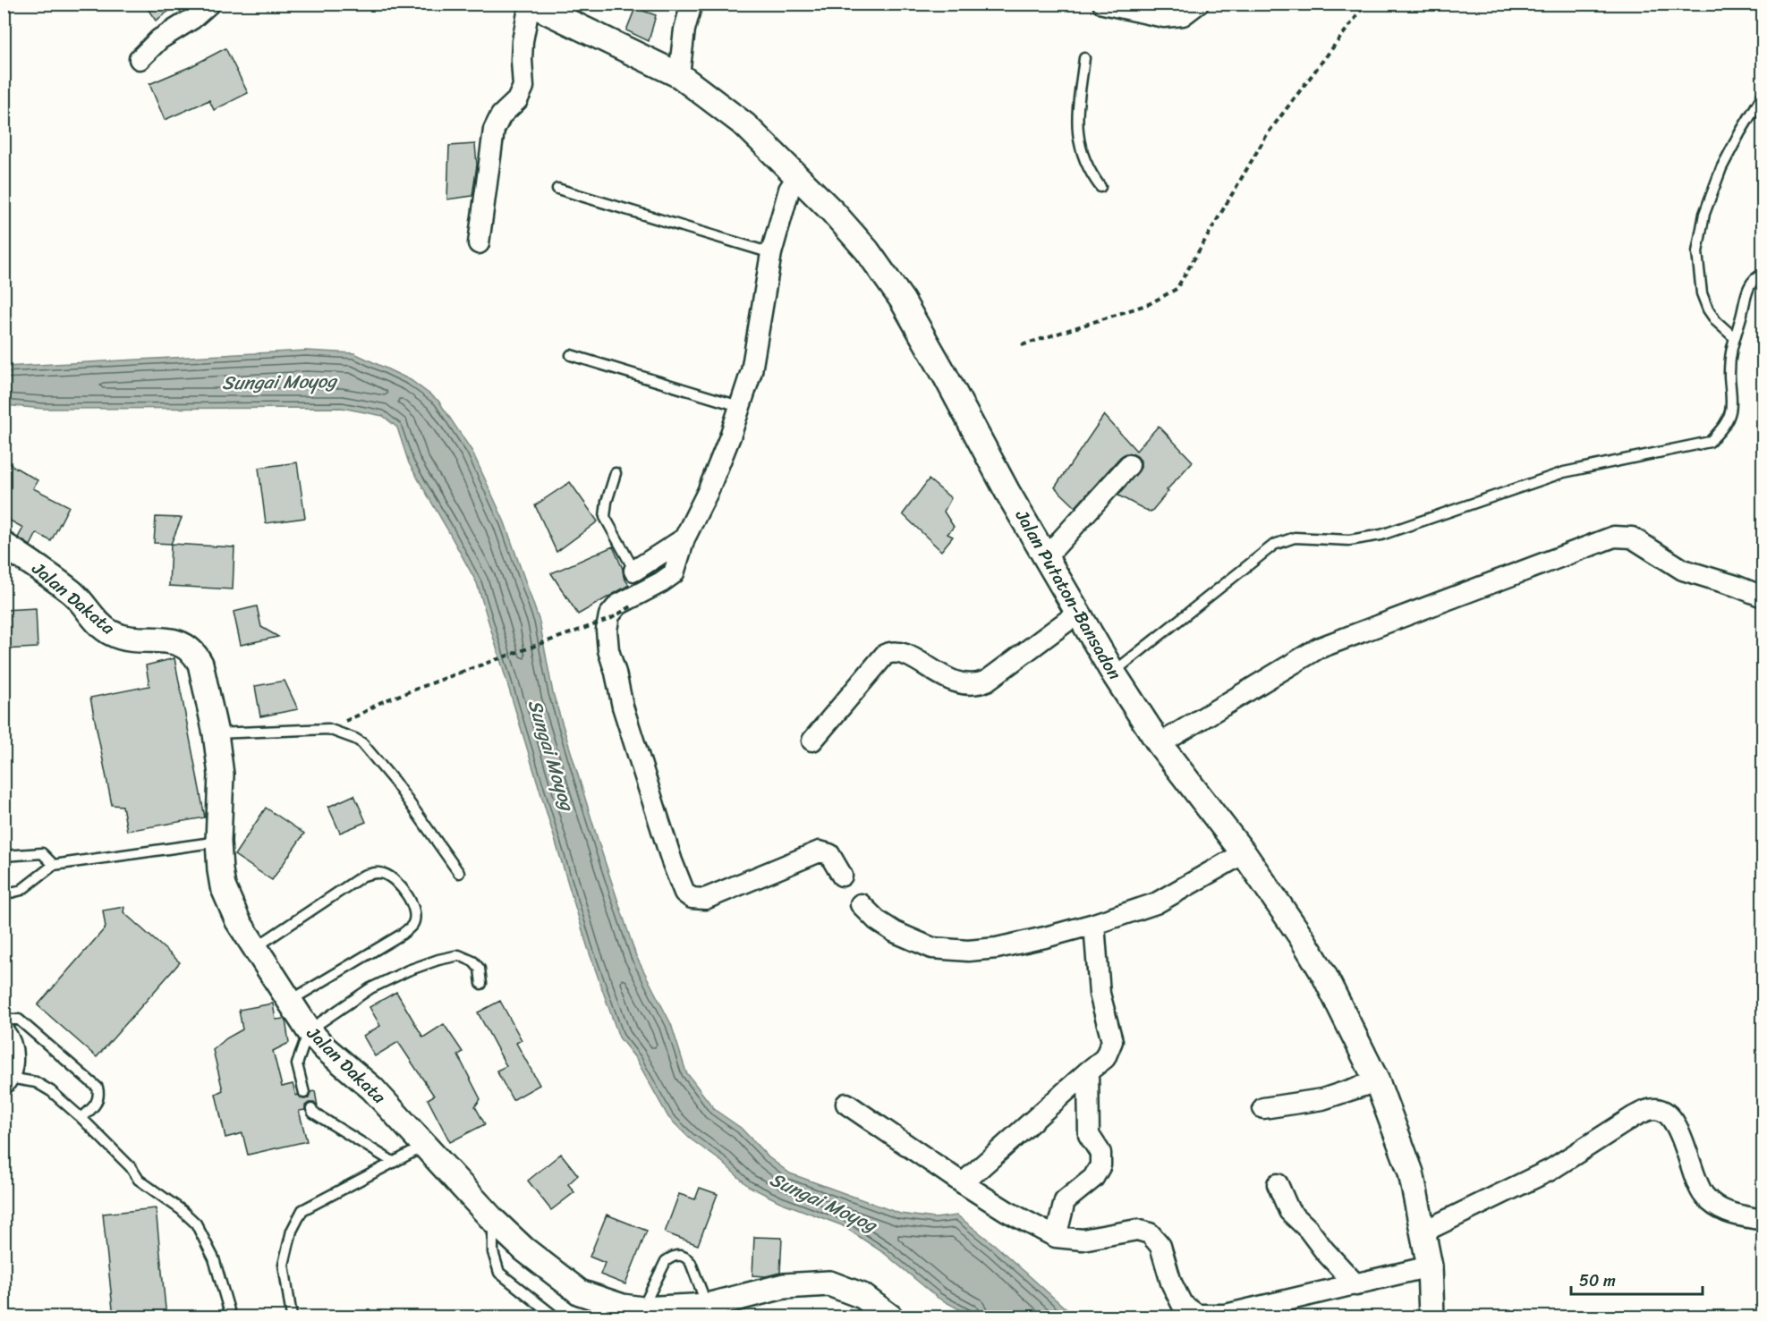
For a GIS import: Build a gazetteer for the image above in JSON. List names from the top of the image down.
{
  "streets": {
    "street": ["Jalan Putaton-Bansadon", "Jalan Dakata"]
  },
  "water": ["Sungai Moyog"],
  "scale_bar": "50 m"
}
